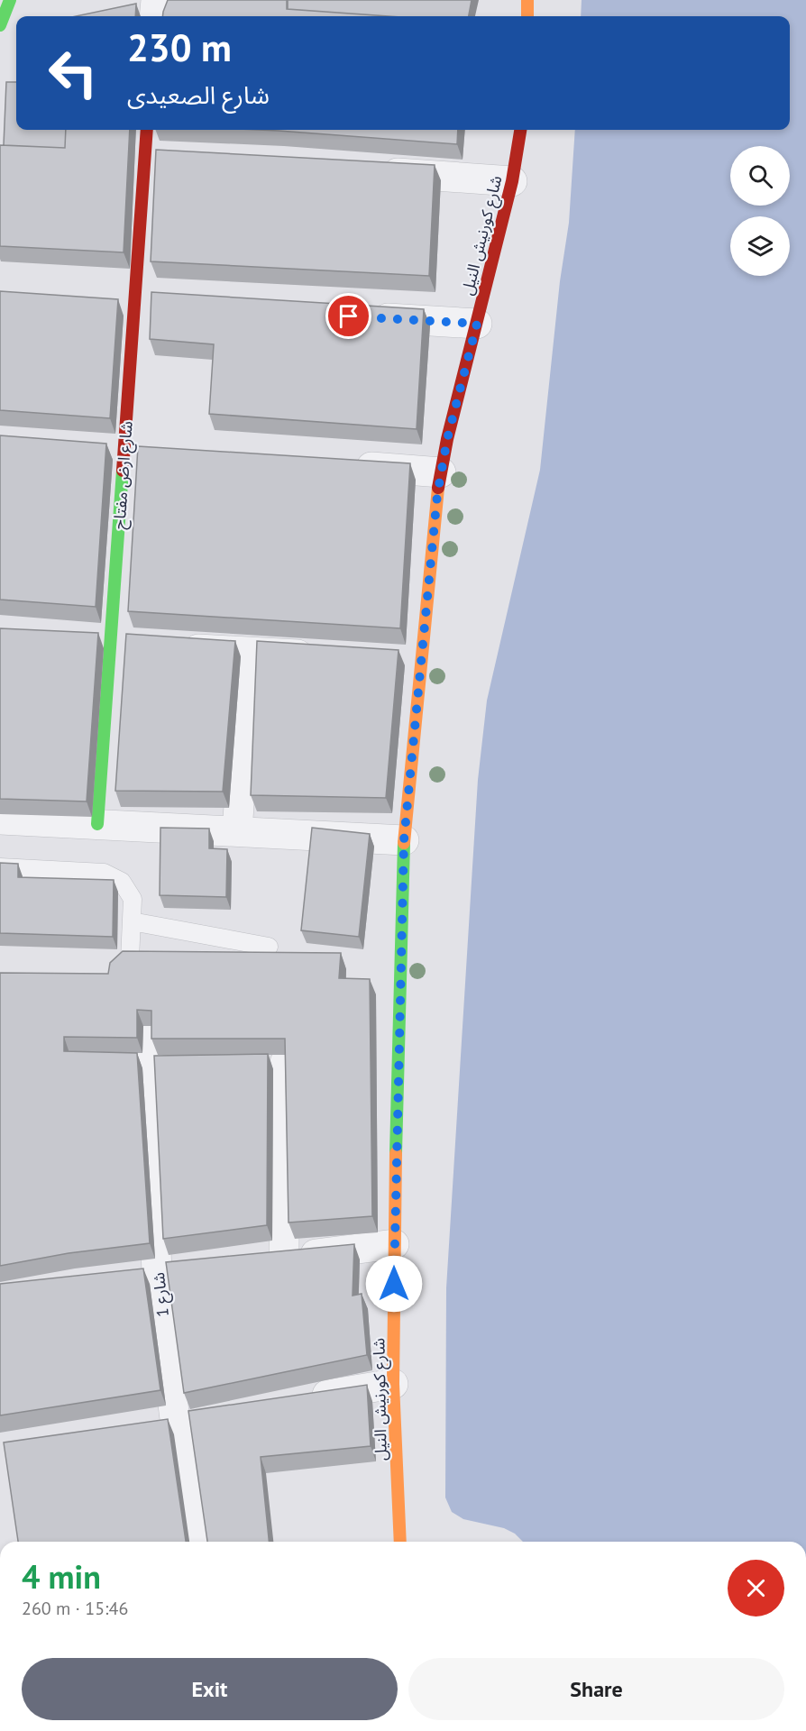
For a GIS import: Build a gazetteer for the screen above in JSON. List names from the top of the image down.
{
  "streets": {
    "main road": ["شارع كورنيش النيل", "شارع ارض مفتاح"],
    "street": ["شارع 1"]
  },
  "page": {
    "turn": ["230 m", "شارع الصعيدى"],
    "heading": ["4 min", "260 m · 15:46"],
    "buttons": ["Exit", "Share"]
  }
}
